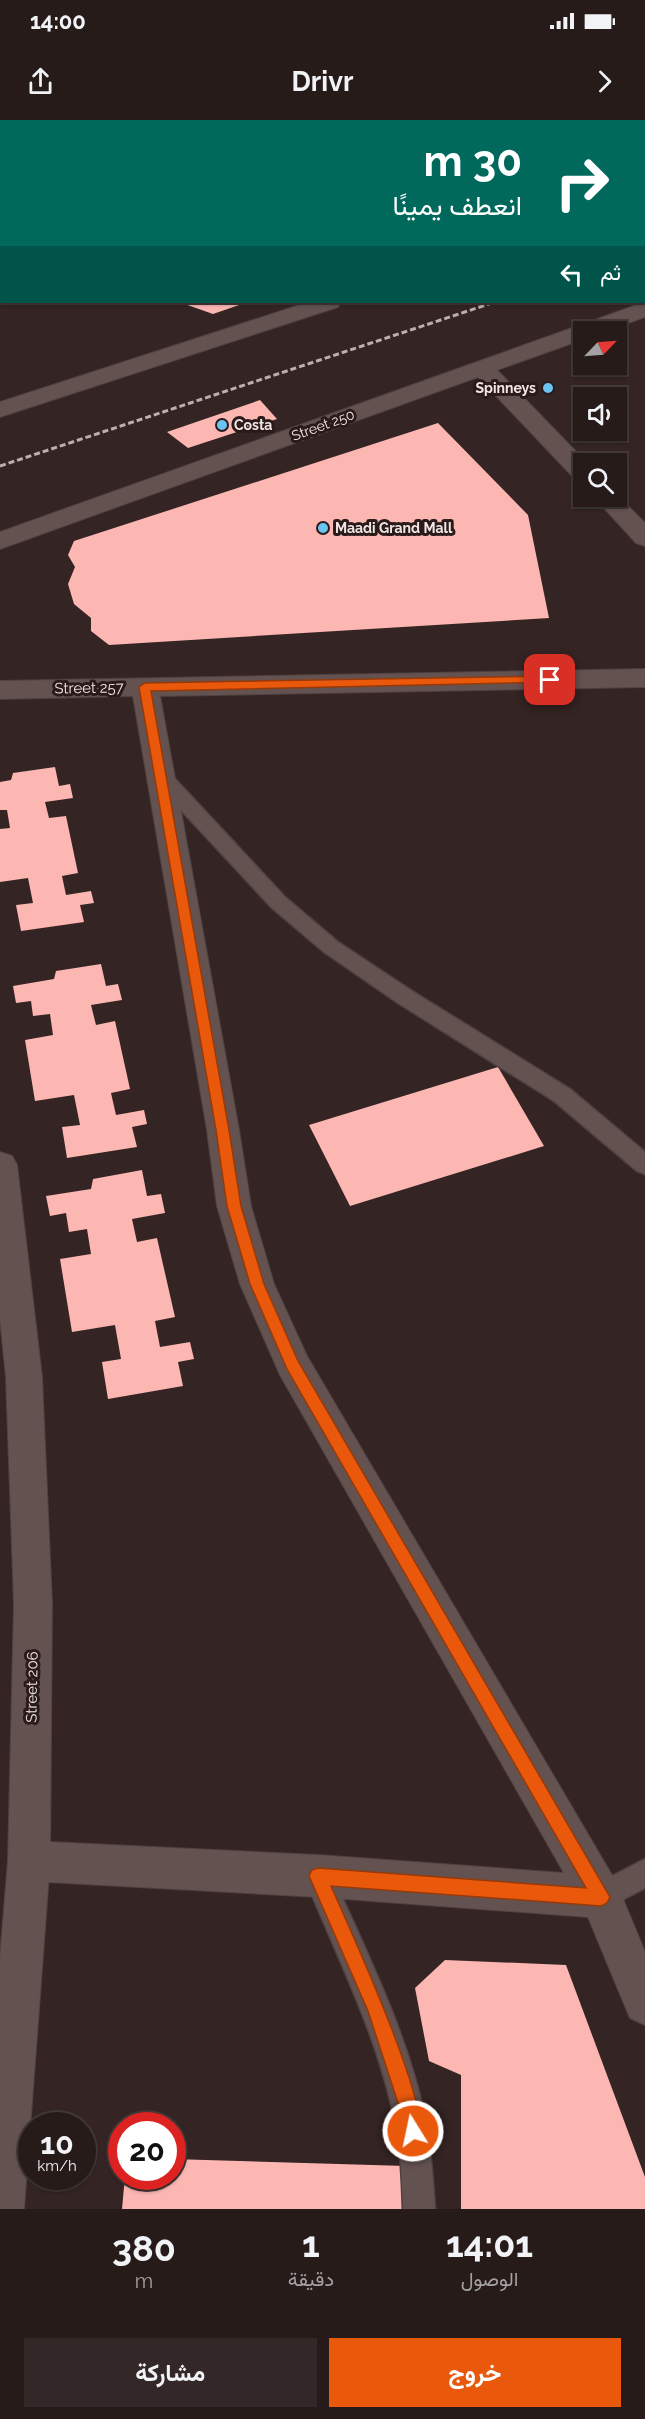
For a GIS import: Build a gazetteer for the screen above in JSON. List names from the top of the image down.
{
  "streets": {
    "street": ["Street 250", "Street 257", "Street 206"]
  },
  "places": ["Spinneys", "Costa", "Maadi Grand Mall"],
  "north": "top right",
  "page": {
    "status": "14:00",
    "header": "Drivr",
    "turn": ["30 m", "انعطف يمينًا"],
    "then": "ثم",
    "speed": "10 km/h",
    "limit": "20",
    "eta": [
      "14:01",
      "الوصول",
      "1",
      "دقيقة",
      "380",
      "m"
    ],
    "buttons": ["خروج", "مشاركة"]
  }
}
